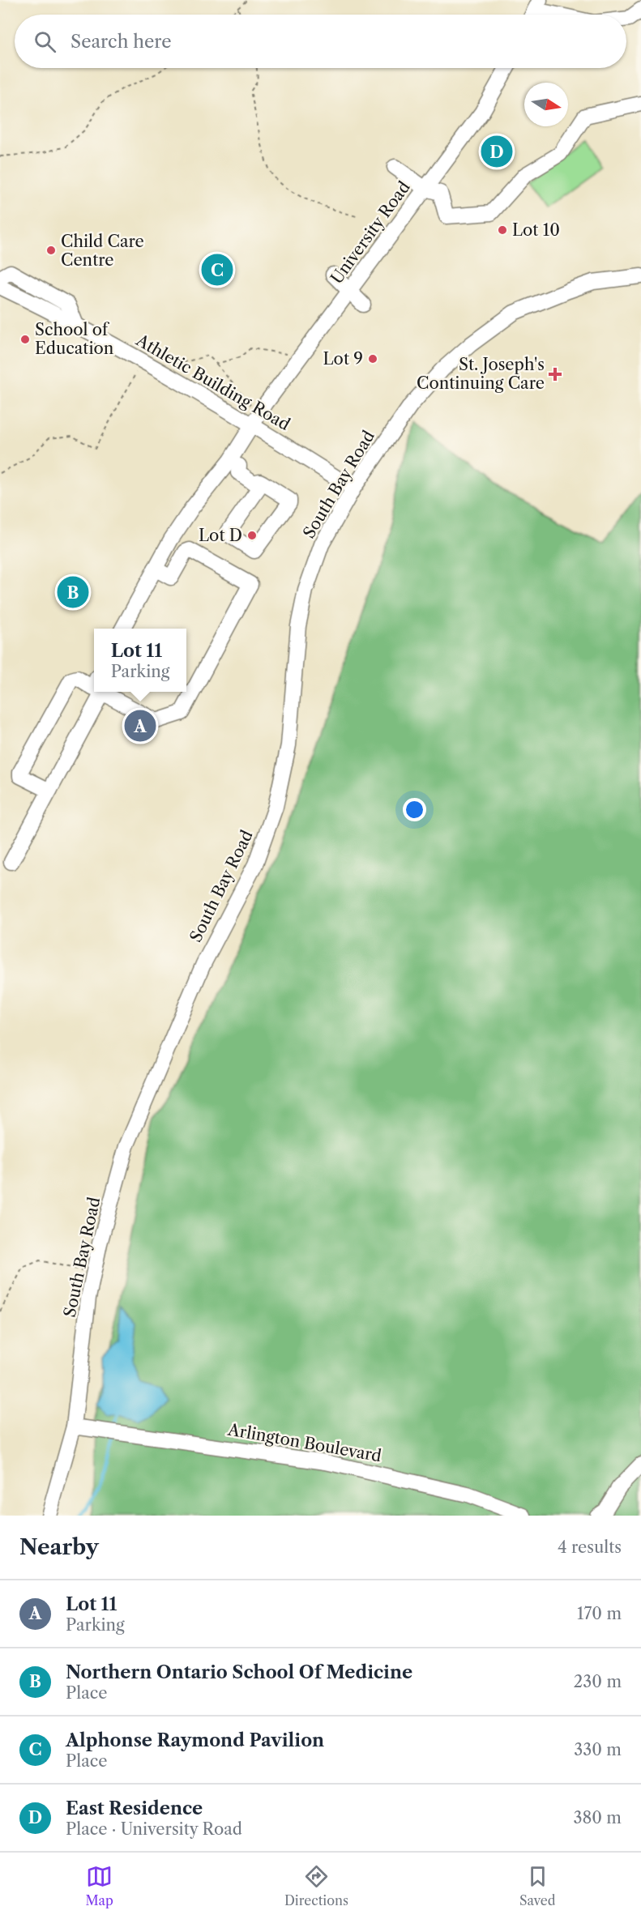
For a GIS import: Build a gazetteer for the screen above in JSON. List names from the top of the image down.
{
  "streets": {
    "street": [
      "University Road",
      "Athletic Building Road",
      "South Bay Road",
      "Arlington Boulevard"
    ]
  },
  "crossings": [
    ["University Road", "Athletic Building Road"],
    ["Athletic Building Road", "South Bay Road"],
    ["South Bay Road", "Arlington Boulevard"]
  ],
  "places": {
    "other": [
      "Lot 10",
      "Child Care Centre",
      "School of Education",
      "Lot 9",
      "Lot D"
    ],
    "health": ["St. Joseph's Continuing Care"]
  },
  "north": "right",
  "page": {
    "search": "Search here",
    "pins": [
      "D",
      "C",
      "B",
      "A"
    ],
    "popup": ["Lot 11", "Parking"],
    "heading": ["Nearby", "4 results"],
    "list": [
      {
        "mark": "A",
        "name": "Lot 11",
        "note": "Parking",
        "value": "170 m"
      },
      {
        "mark": "B",
        "name": "Northern Ontario School Of Medicine",
        "note": "Place",
        "value": "230 m"
      },
      {
        "mark": "C",
        "name": "Alphonse Raymond Pavilion",
        "note": "Place",
        "value": "330 m"
      },
      {
        "mark": "D",
        "name": "East Residence",
        "note": "Place · University Road",
        "value": "380 m"
      }
    ],
    "nav": ["Map", "Directions", "Saved"]
  }
}
